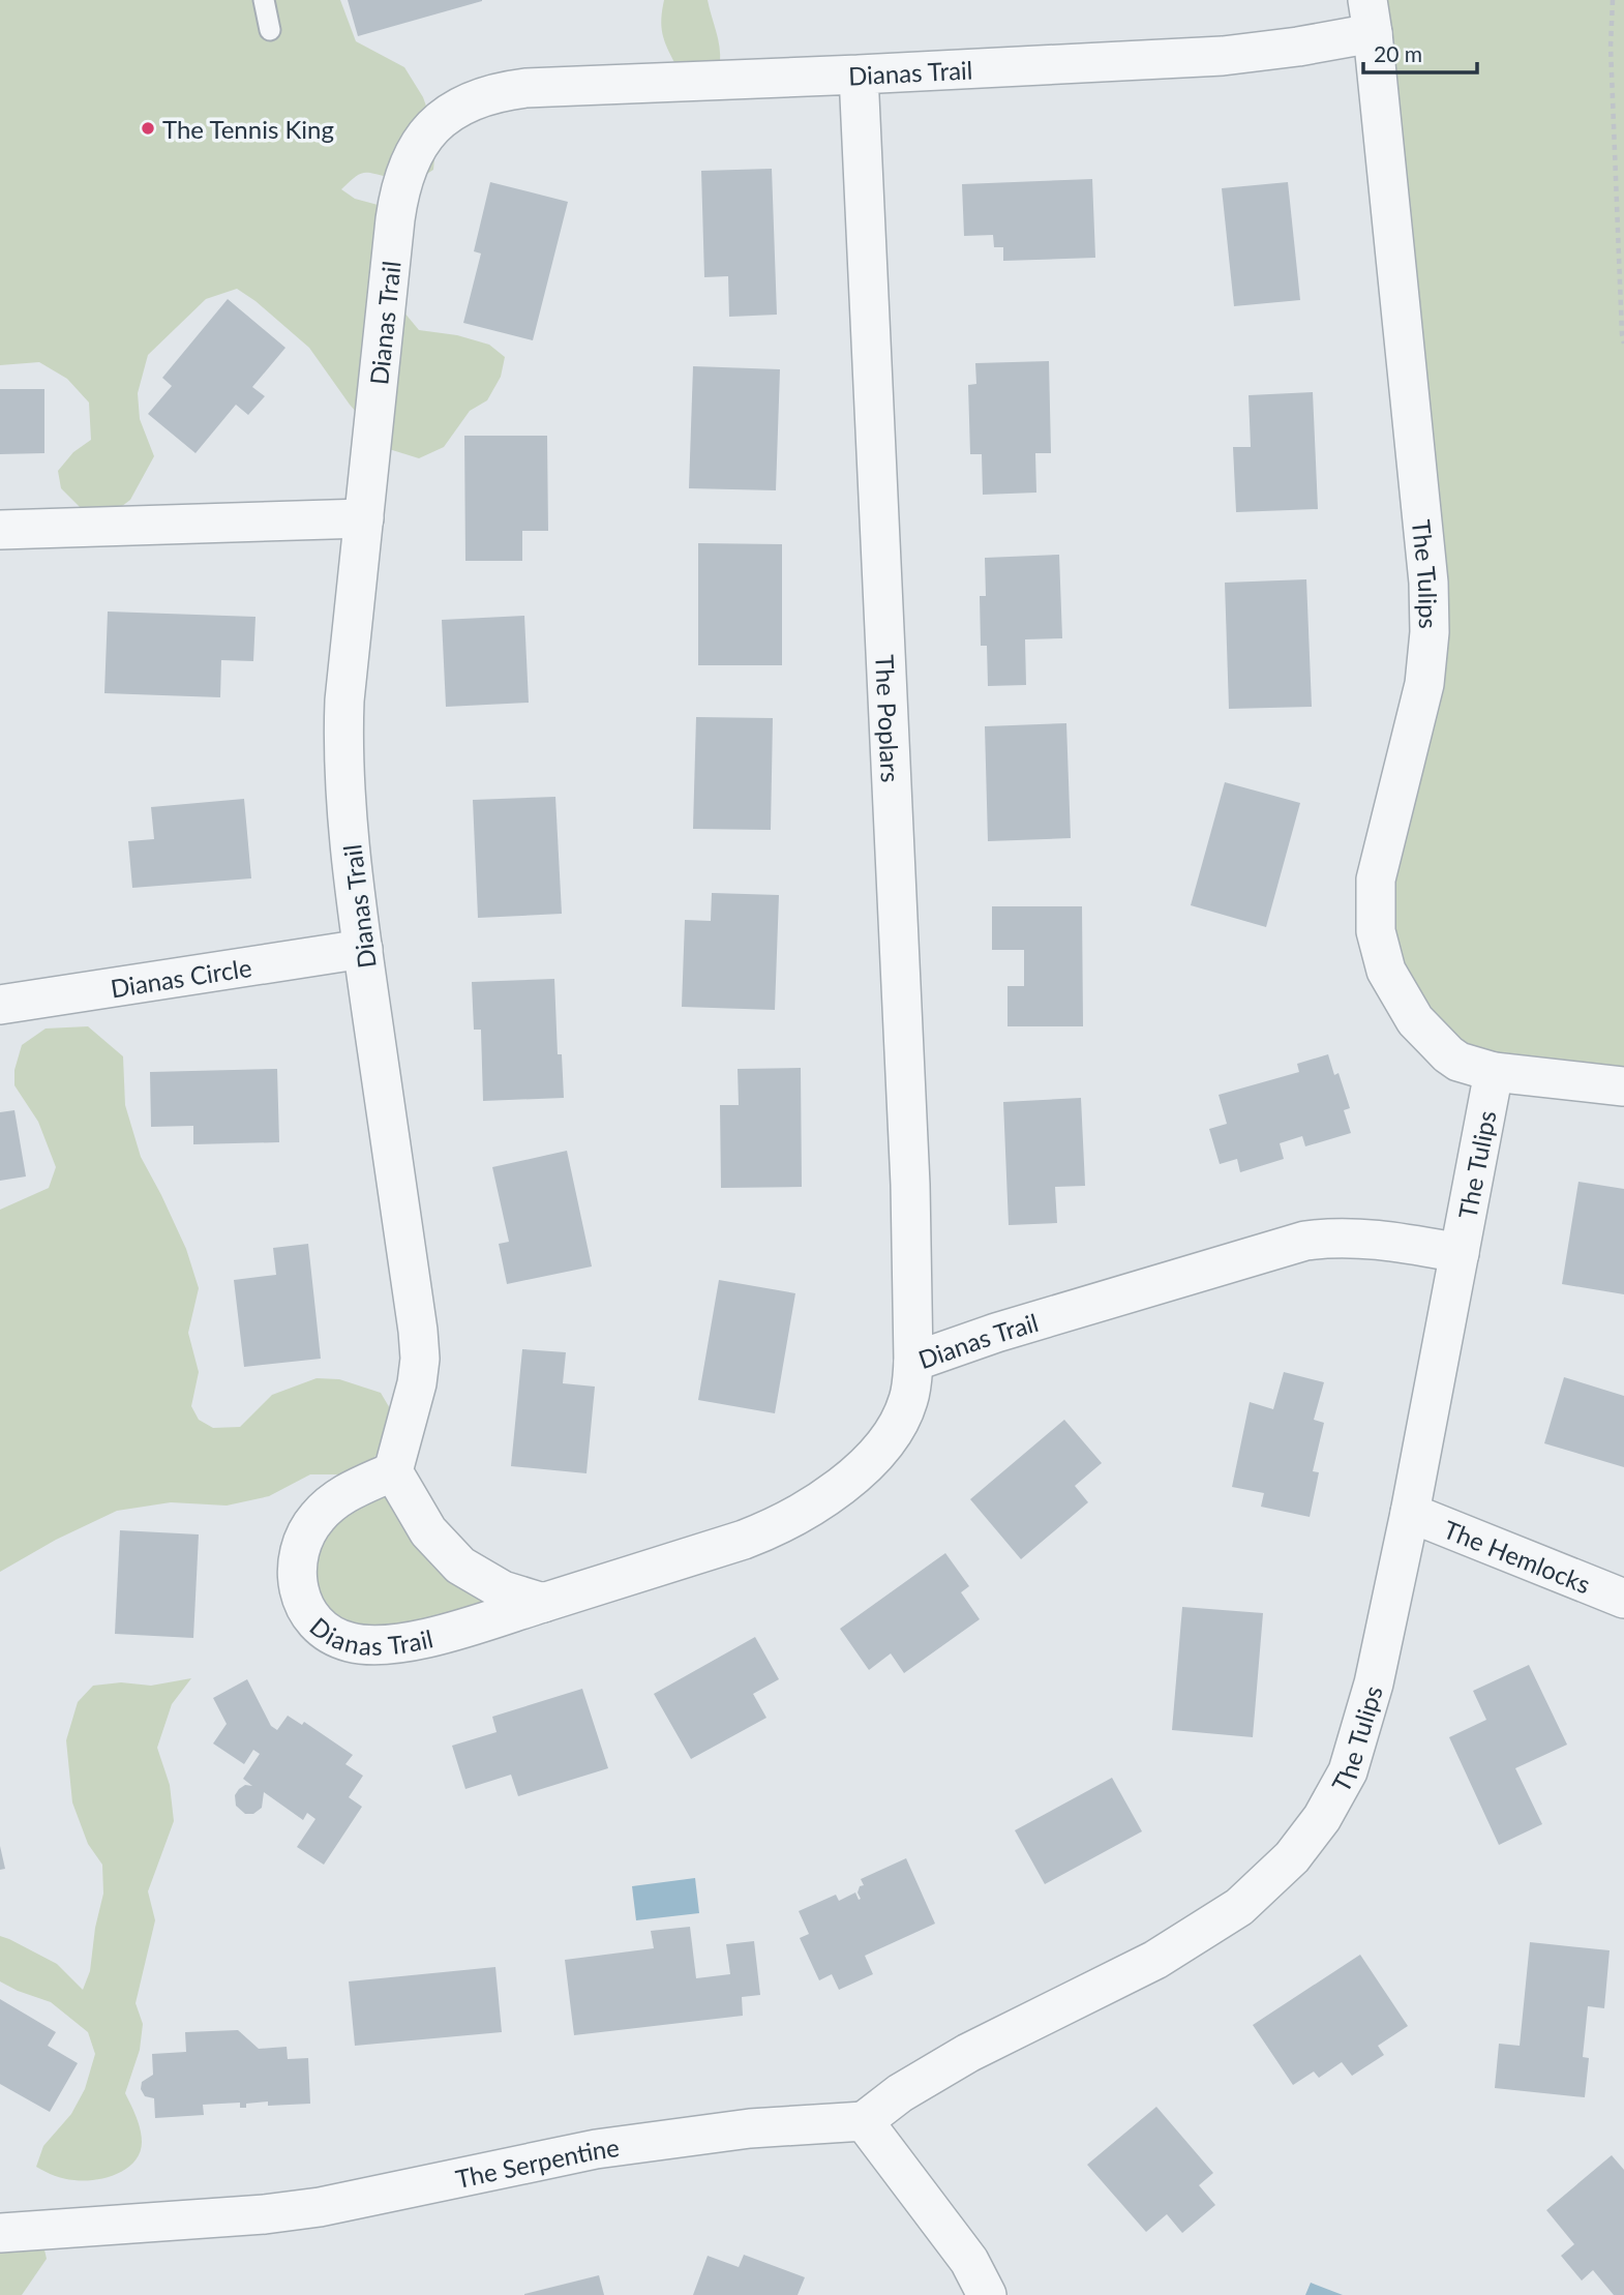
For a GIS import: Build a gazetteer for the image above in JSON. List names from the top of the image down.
{
  "streets": {
    "street": [
      "Dianas Trail",
      "The Tulips",
      "The Poplars",
      "Dianas Circle",
      "The Hemlocks",
      "The Serpentine"
    ]
  },
  "crossings": [
    ["Dianas Trail", "The Tulips"],
    ["Dianas Trail", "The Poplars"],
    ["Dianas Trail", "Dianas Circle"],
    ["The Tulips", "The Hemlocks"],
    ["The Tulips", "The Serpentine"]
  ],
  "places": ["The Tennis King"],
  "scale_bar": "20 m"
}
